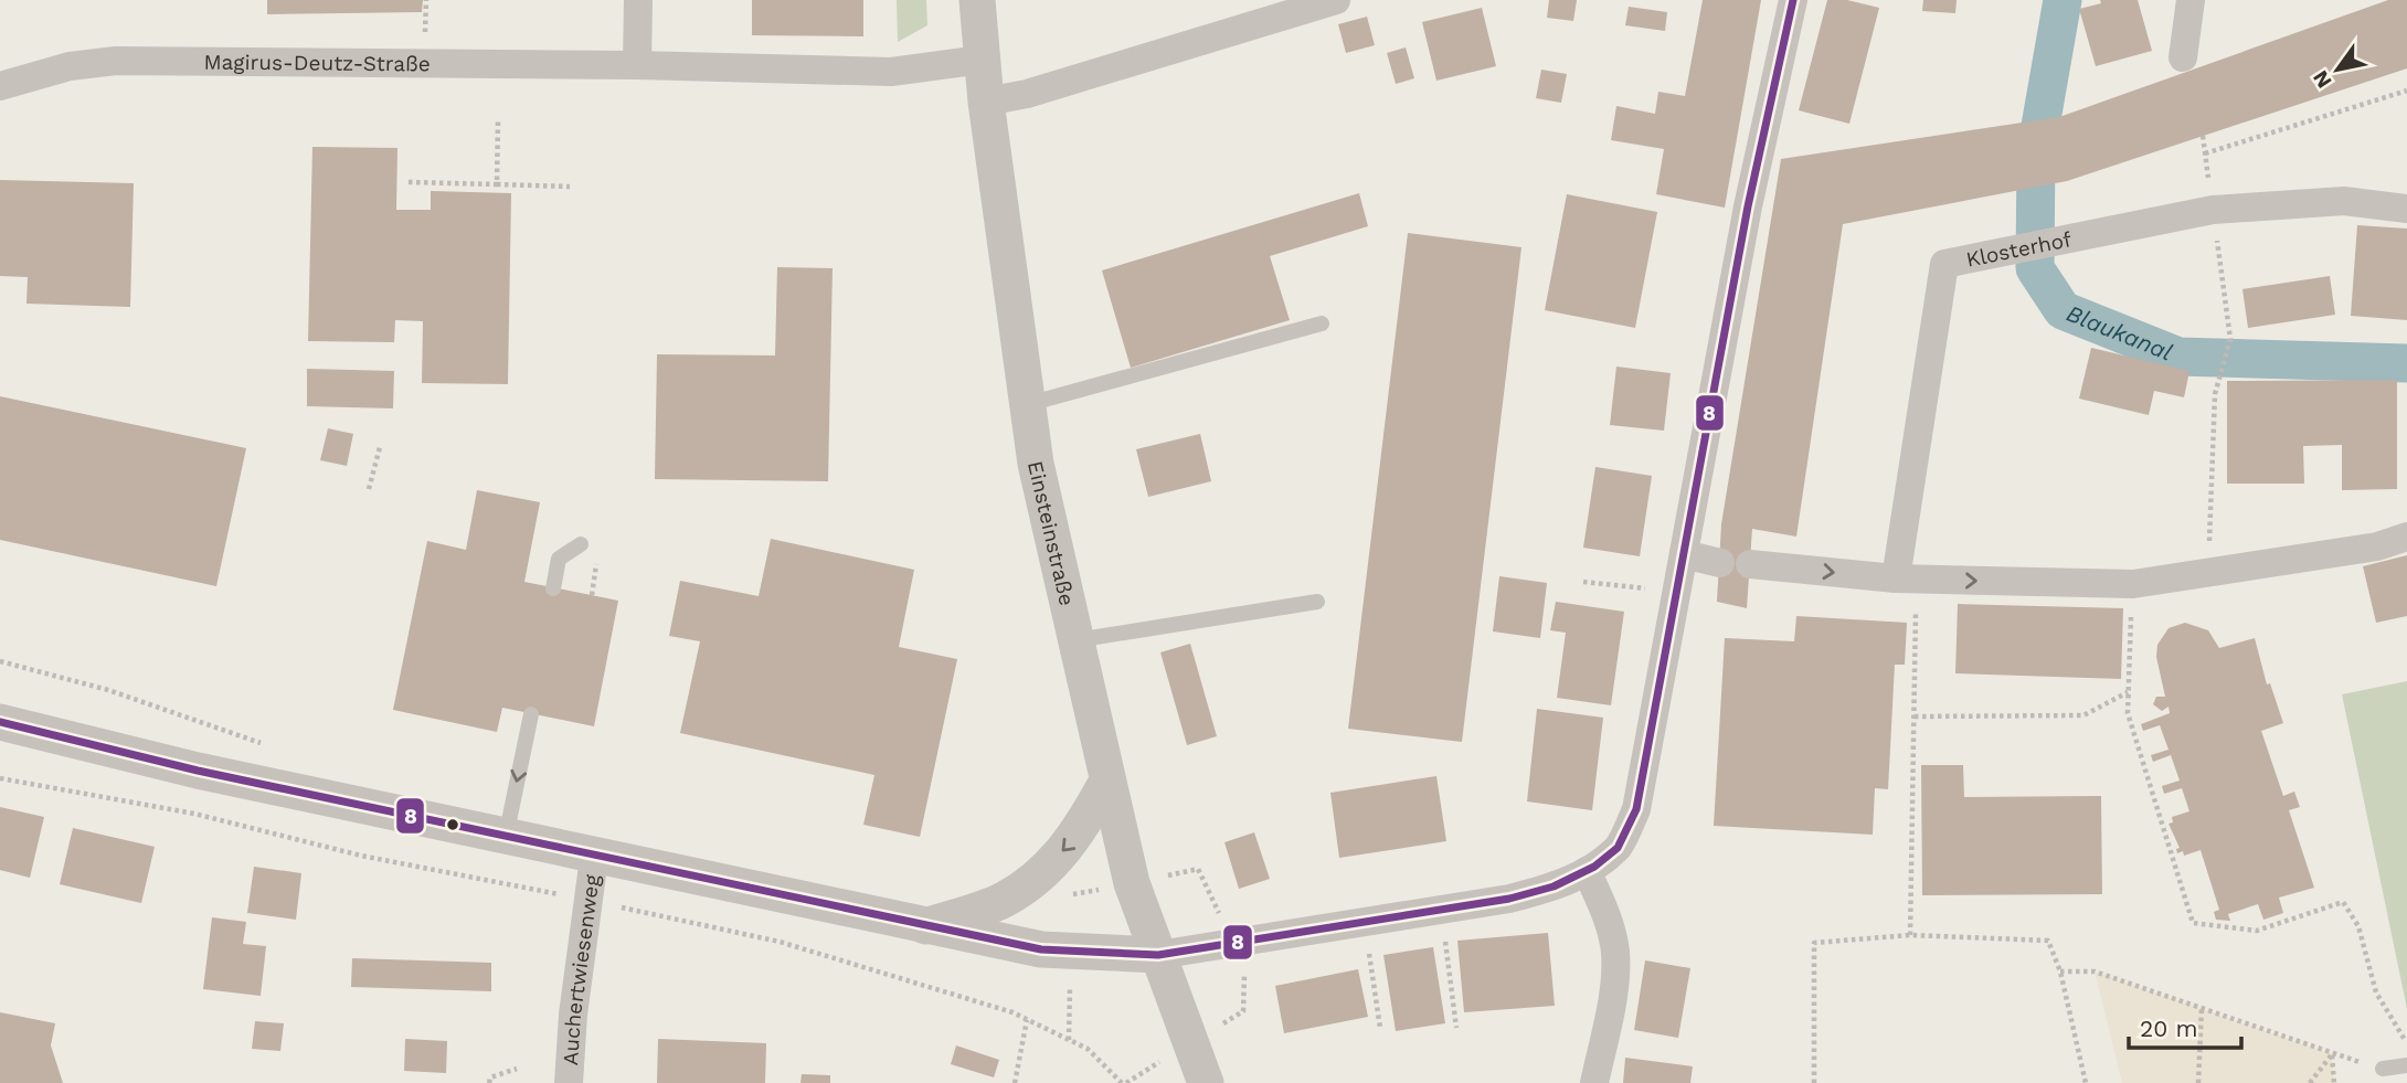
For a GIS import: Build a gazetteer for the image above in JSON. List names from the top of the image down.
{
  "streets": {
    "street": [
      "Magirus-Deutz-Straße",
      "Klosterhof",
      "Einsteinstraße",
      "Auchertwiesenweg"
    ]
  },
  "crossings": [
    ["Magirus-Deutz-Straße", "Einsteinstraße"]
  ],
  "water": ["Blaukanal"],
  "lines": ["transit line 8"],
  "scale_bar": "20 m",
  "north": "bottom left"
}
